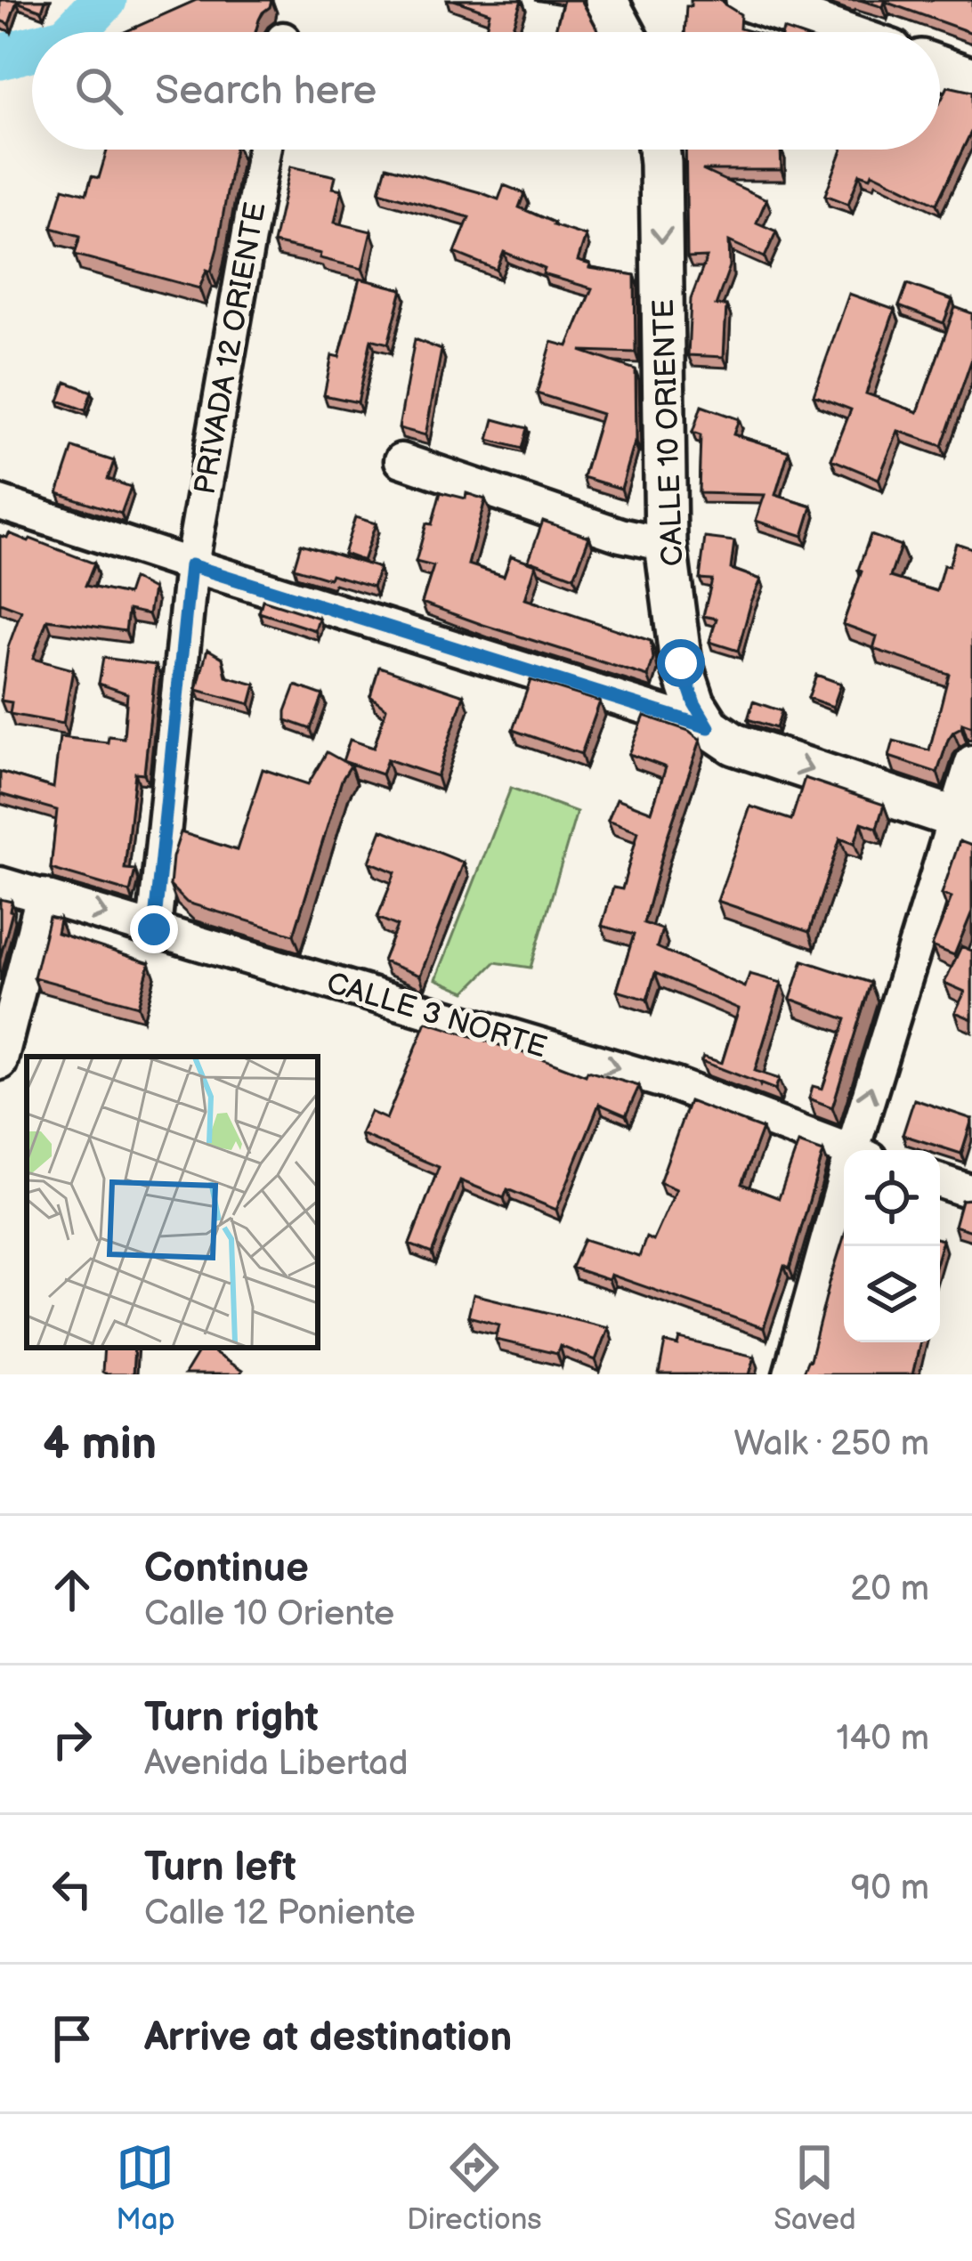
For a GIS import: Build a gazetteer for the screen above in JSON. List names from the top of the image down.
{
  "streets": {
    "main road": ["CALLE 10 ORIENTE"],
    "street": ["PRIVADA 12 ORIENTE", "CALLE 3 NORTE"]
  },
  "crossings": [
    ["PRIVADA 12 ORIENTE", "CALLE 3 NORTE"]
  ],
  "one_way": ["CALLE 10 ORIENTE", "CALLE 3 NORTE"],
  "page": {
    "search": "Search here",
    "heading": ["4 min", "Walk · 250 m"],
    "list": [
      ["Continue", "Calle 10 Oriente", "20 m"],
      ["Turn right", "Avenida Libertad", "140 m"],
      ["Turn left", "Calle 12 Poniente", "90 m"],
      "Arrive at destination"
    ],
    "nav": ["Map", "Directions", "Saved"]
  }
}
